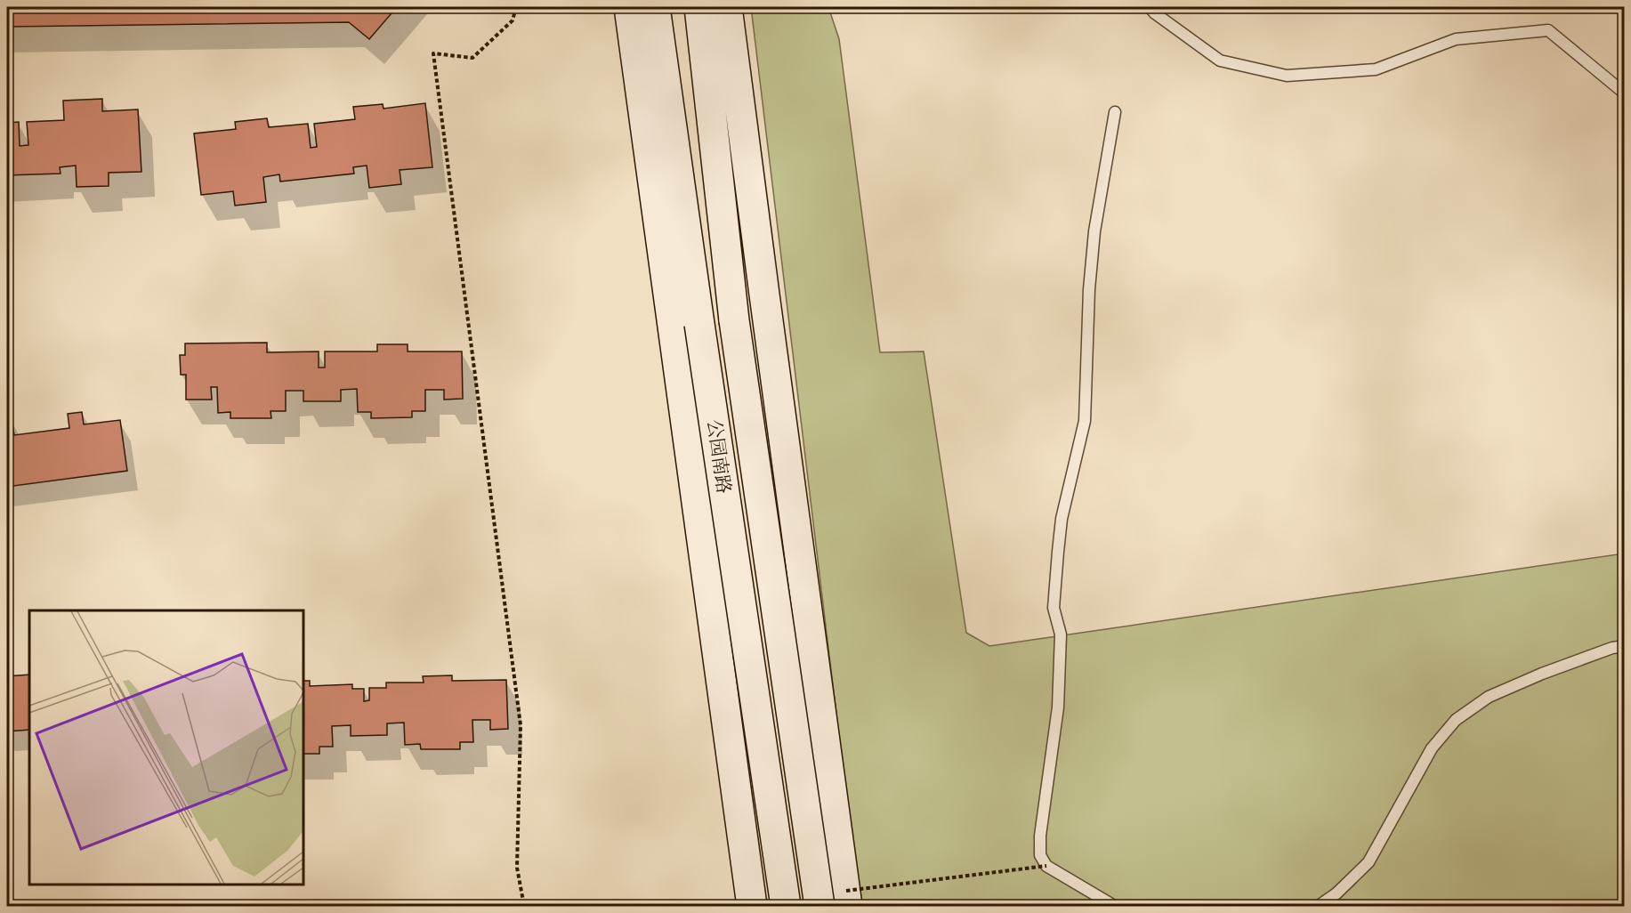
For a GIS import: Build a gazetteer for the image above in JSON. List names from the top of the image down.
{
  "streets": {
    "main road": ["公园南路"]
  }
}
